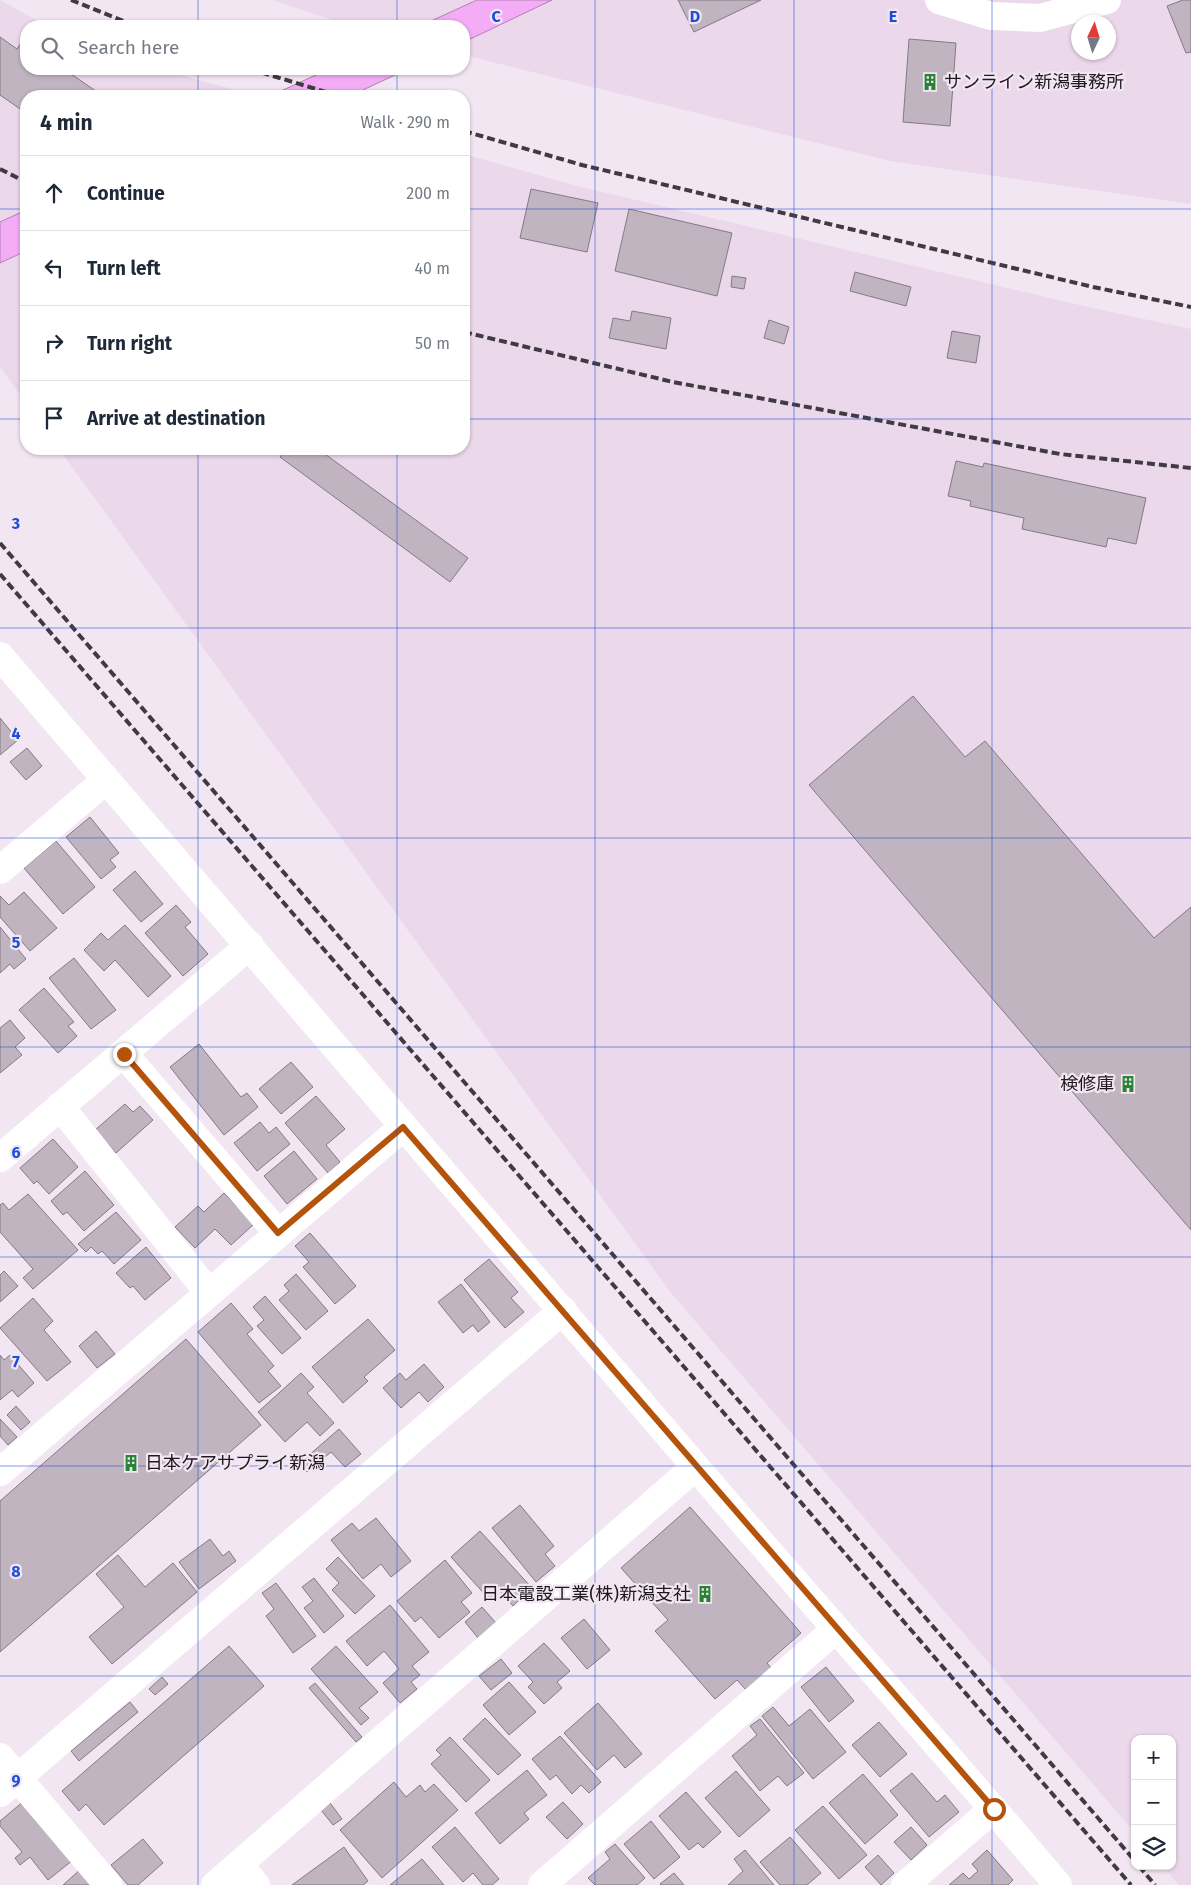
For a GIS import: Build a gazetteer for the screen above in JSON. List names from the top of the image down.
{
  "places": {
    "building": [
      "サンライン新潟事務所",
      "検修庫",
      "日本ケアサプライ新潟",
      "日本電設工業(株)新潟支社"
    ]
  },
  "north": "top",
  "page": {
    "search": "Search here",
    "heading": ["4 min", "Walk · 290 m"],
    "list": [
      ["Continue", "200 m"],
      ["Turn left", "40 m"],
      ["Turn right", "50 m"],
      "Arrive at destination"
    ],
    "map_buttons": ["+", "−"]
  },
  "grid": {
    "columns": ["C", "D", "E"],
    "rows": [
      "3",
      "4",
      "5",
      "6",
      "7",
      "8",
      "9"
    ]
  }
}
